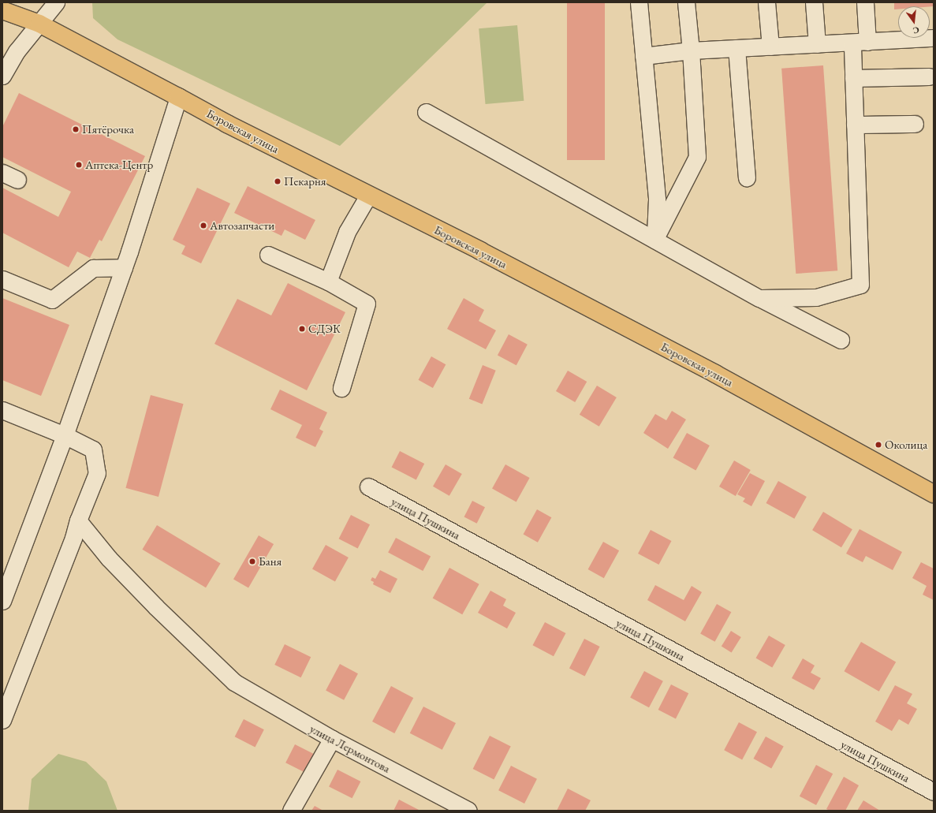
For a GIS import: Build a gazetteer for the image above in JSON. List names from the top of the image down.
{
  "streets": {
    "main road": ["Боровская улица"],
    "street": ["улица Пушкина", "улица Лермонтова"]
  },
  "places": [
    "Пятёрочка",
    "Аптека-Центр",
    "Пекарня",
    "Автозапчасти",
    "СДЭК",
    "Околица",
    "Баня"
  ],
  "north": "bottom"
}
